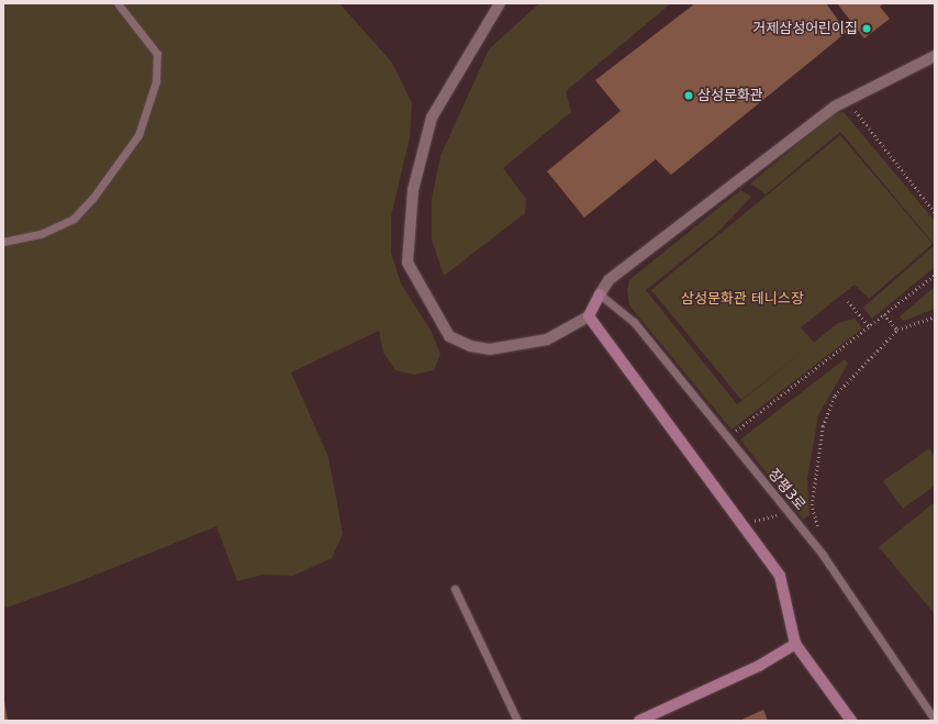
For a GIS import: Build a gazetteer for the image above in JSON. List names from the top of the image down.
{
  "streets": {
    "lane": ["장평3로"]
  },
  "parks": ["삼성문화관 테니스장"],
  "places": ["거제삼성어린이집", "삼성문화관"]
}
